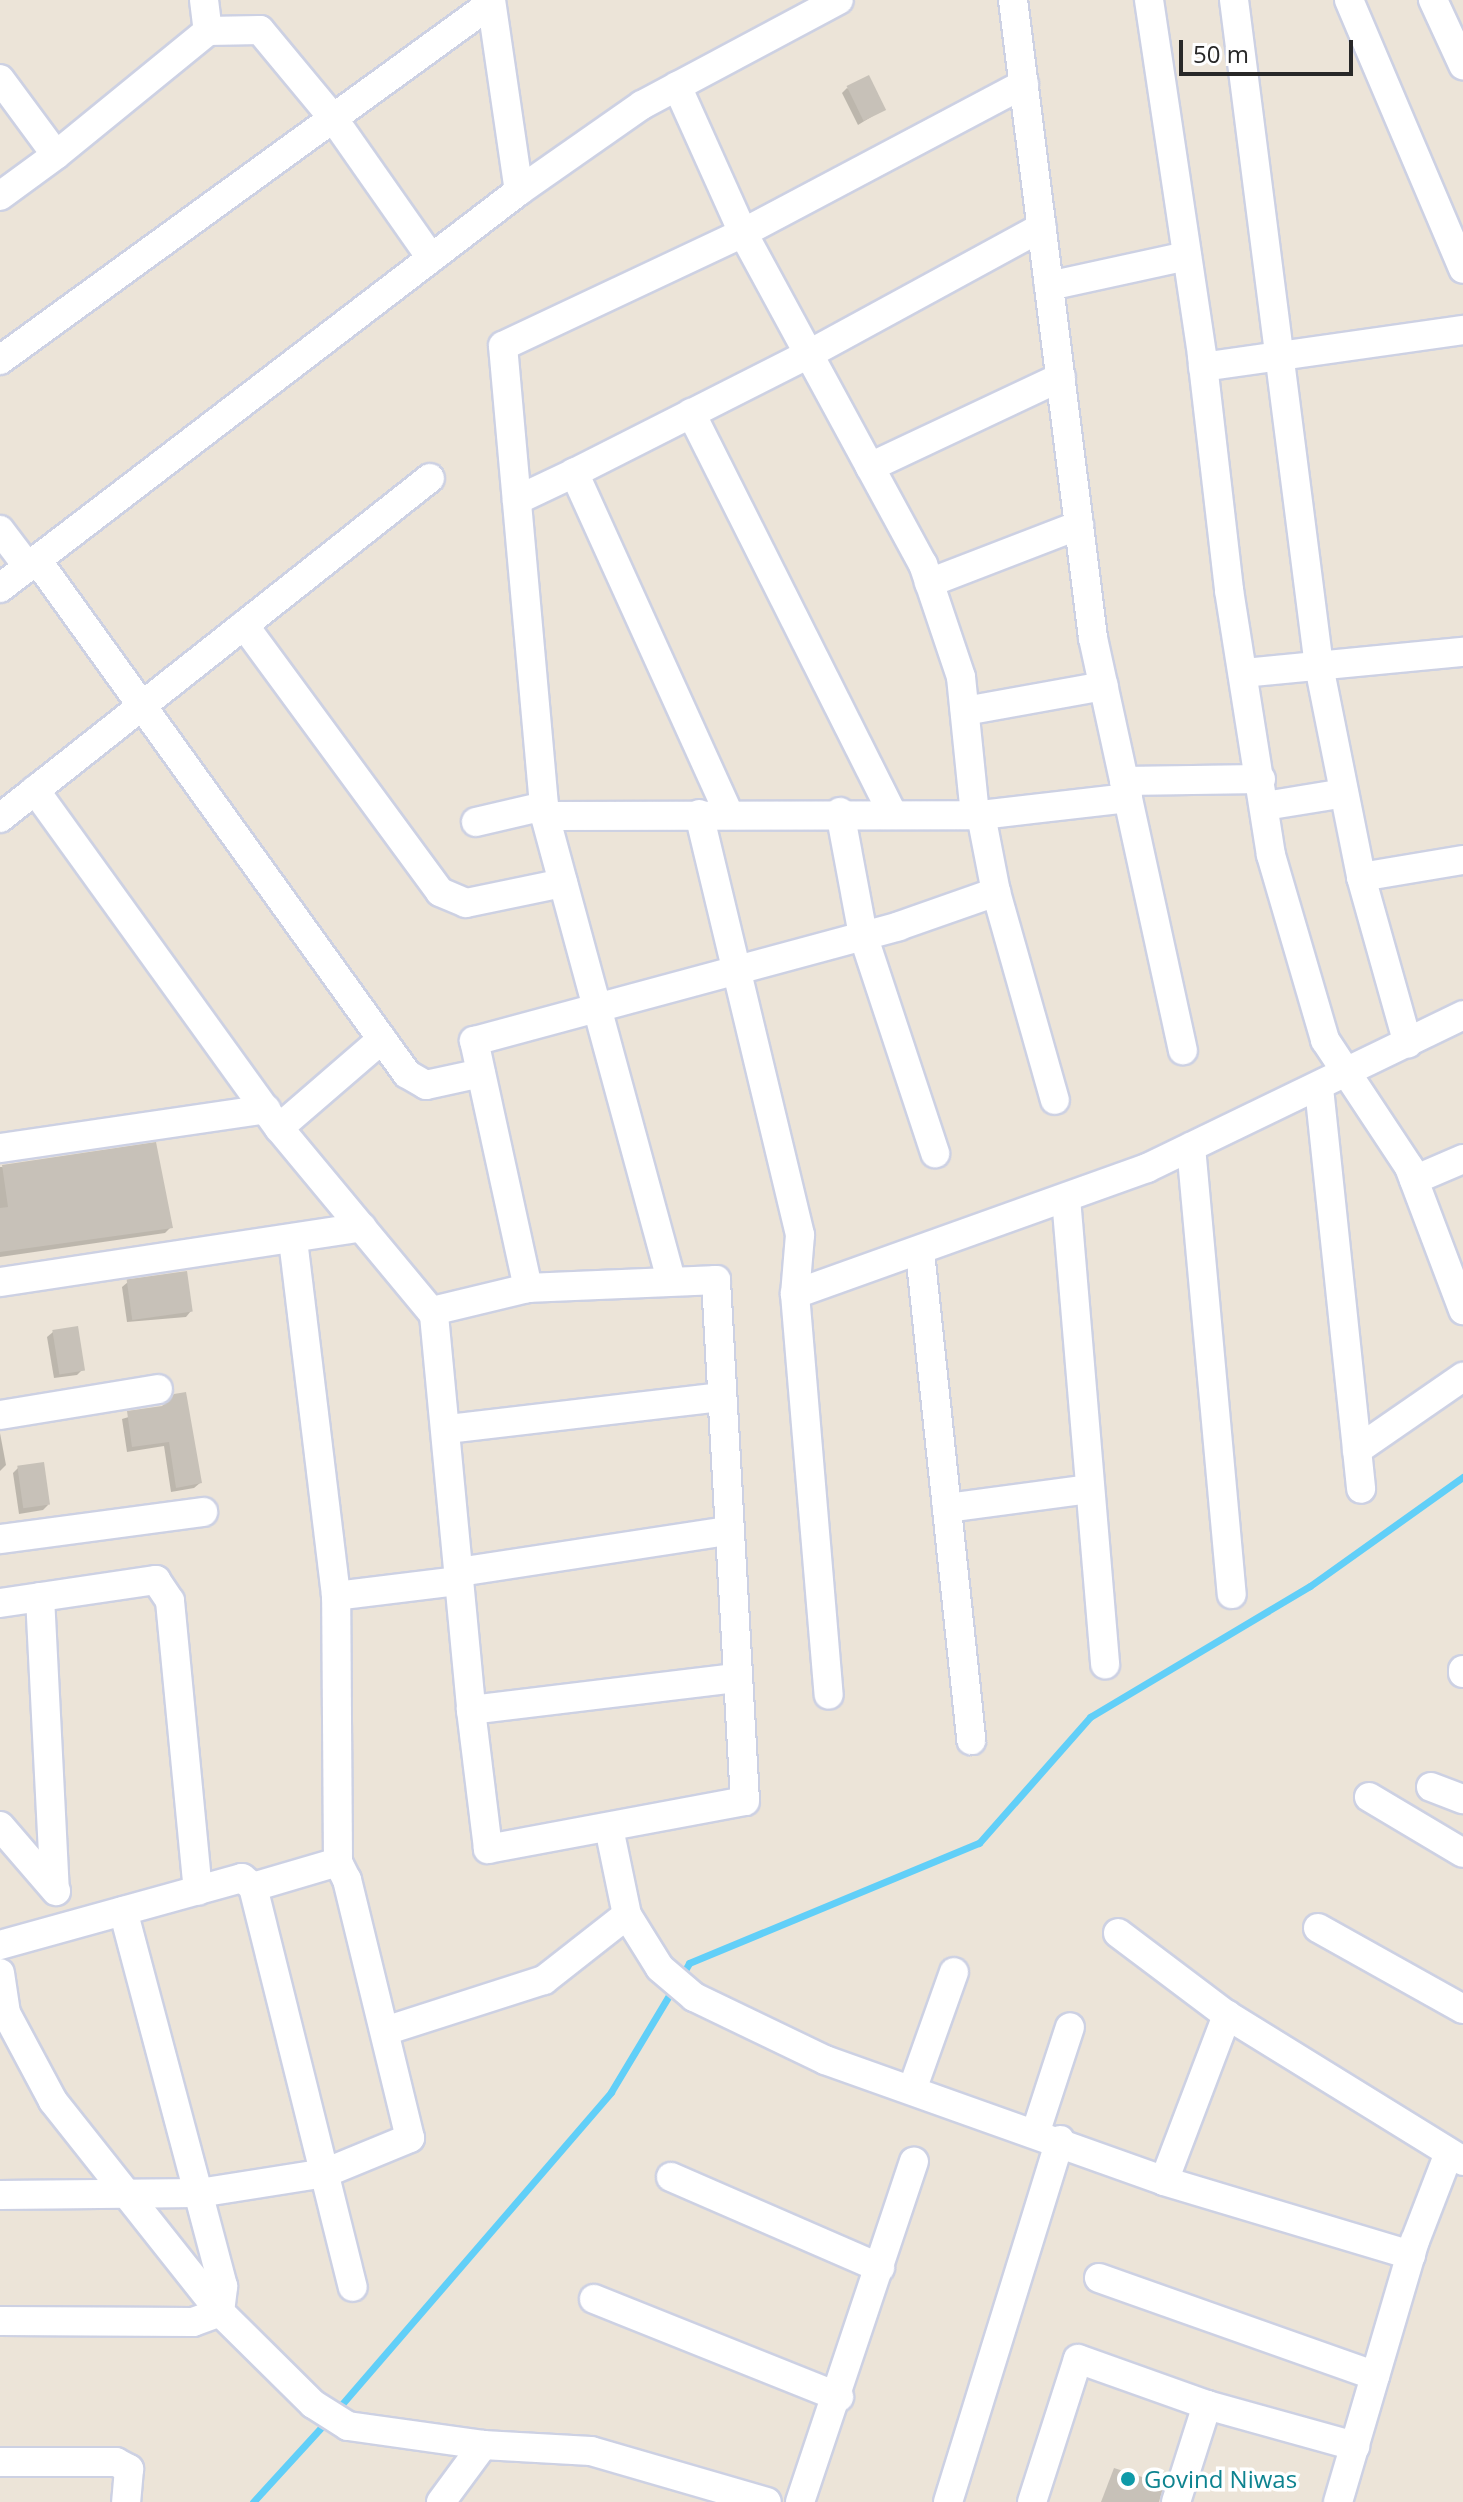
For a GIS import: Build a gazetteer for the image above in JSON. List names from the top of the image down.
{
  "places": ["Govind Niwas"],
  "scale_bar": "50 m"
}
